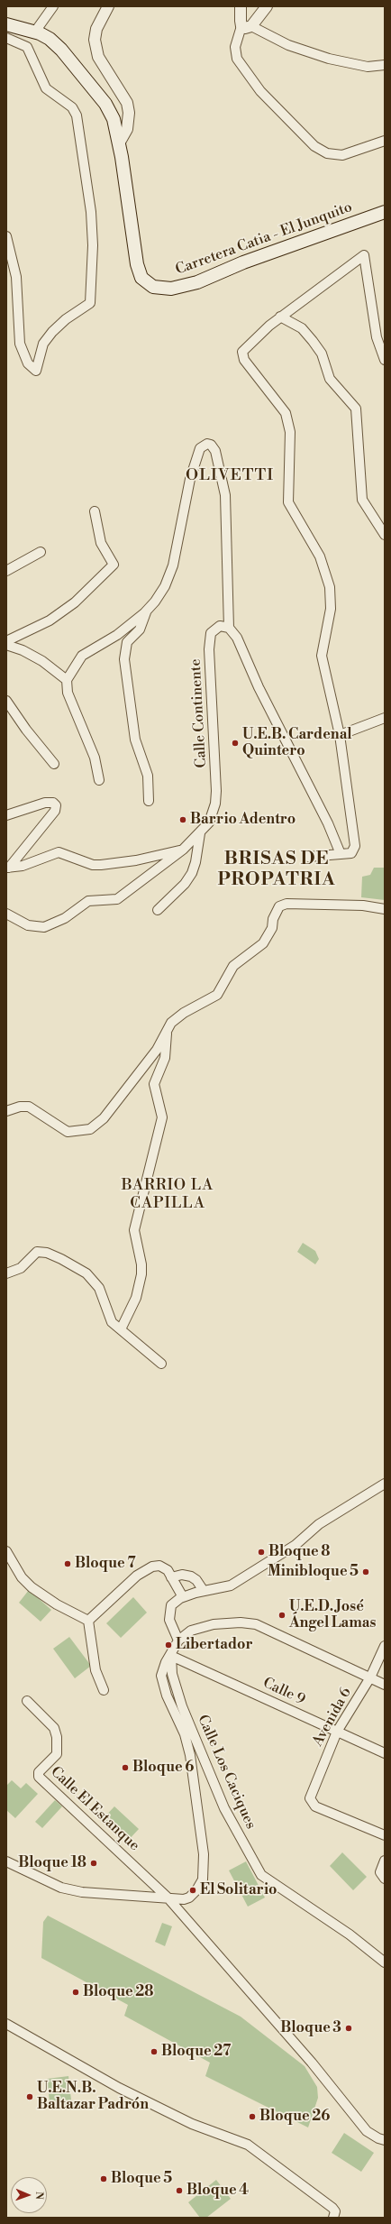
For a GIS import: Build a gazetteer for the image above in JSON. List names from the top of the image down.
{
  "streets": {
    "main road": ["Carretera Catia - El Junquito"],
    "street": [
      "Calle Continente",
      "Calle 9",
      "Avenida 6",
      "Calle Los Caciques",
      "Calle El Estanque"
    ]
  },
  "crossings": [
    ["Calle 9", "Avenida 6"],
    ["Calle 9", "Calle Los Caciques"]
  ],
  "districts": ["OLIVETTI", "BRISAS DE PROPATRIA", "BARRIO LA CAPILLA"],
  "places": [
    "U.E.B. Cardenal Quintero",
    "Barrio Adentro",
    "Bloque 8",
    "Bloque 7",
    "Minibloque 5",
    "U.E.D. José Ángel Lamas",
    "Libertador",
    "Bloque 6",
    "Bloque 18",
    "El Solitario",
    "Bloque 28",
    "Bloque 3",
    "Bloque 27",
    "U.E.N.B. Baltazar Padrón",
    "Bloque 26",
    "Bloque 5",
    "Bloque 4"
  ],
  "north": "right"
}
